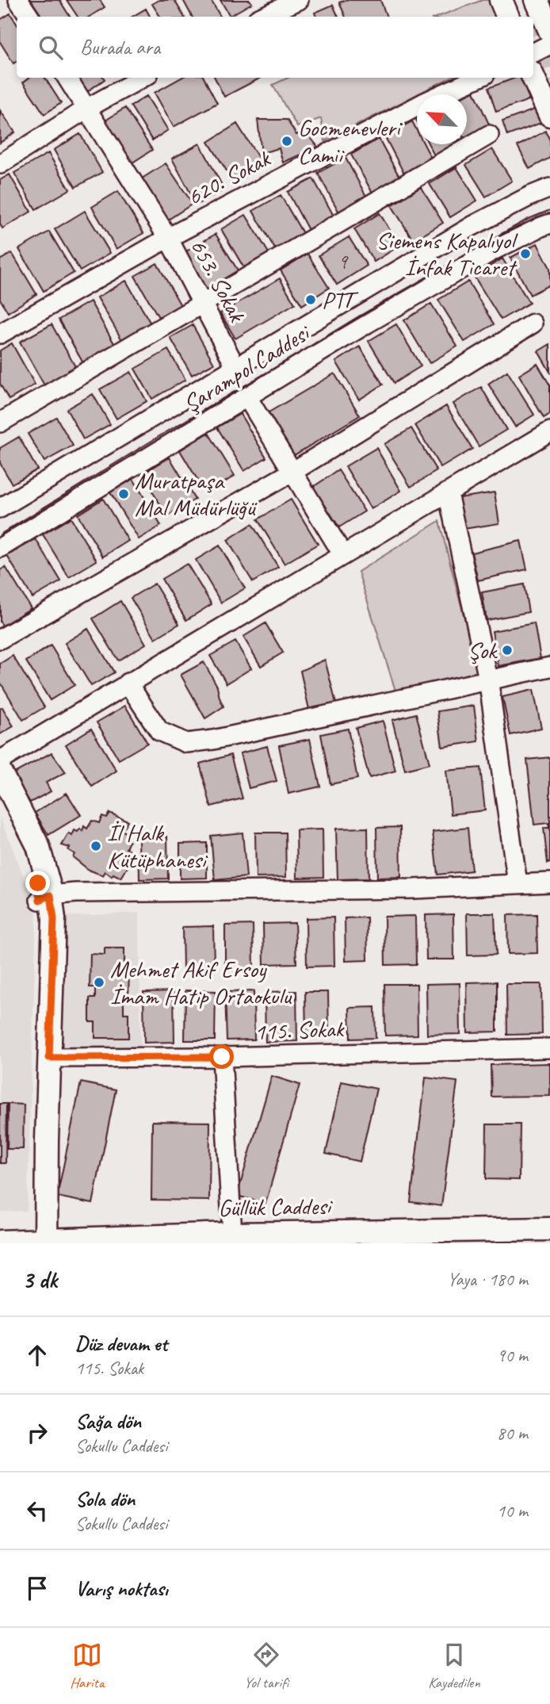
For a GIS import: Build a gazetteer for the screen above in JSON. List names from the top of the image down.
{
  "streets": {
    "main road": ["Güllük Caddesi"],
    "street": [
      "620. Sokak",
      "653. Sokak",
      "Şarampol Caddesi",
      "115. Sokak"
    ]
  },
  "crossings": [
    ["620. Sokak", "653. Sokak"],
    ["653. Sokak", "Şarampol Caddesi"]
  ],
  "places": [
    "Gocmenevleri Camii",
    "Siemens Kapalıyol İnfak Ticaret",
    "PTT",
    "Muratpaşa Mal Müdürlüğü",
    "Şok",
    "İl Halk Kütüphanesi",
    "Mehmet Akif Ersoy İmam Hatip Ortaokulu"
  ],
  "house_numbers": ["9"],
  "north": "top left",
  "page": {
    "search": "Burada ara",
    "heading": ["3 dk", "Yaya · 180 m"],
    "list": [
      ["Düz devam et", "115. Sokak", "90 m"],
      ["Sağa dön", "Sokullu Caddesi", "80 m"],
      ["Sola dön", "Sokullu Caddesi", "10 m"],
      "Varış noktası"
    ],
    "nav": ["Harita", "Yol tarifi", "Kaydedilen"]
  }
}
